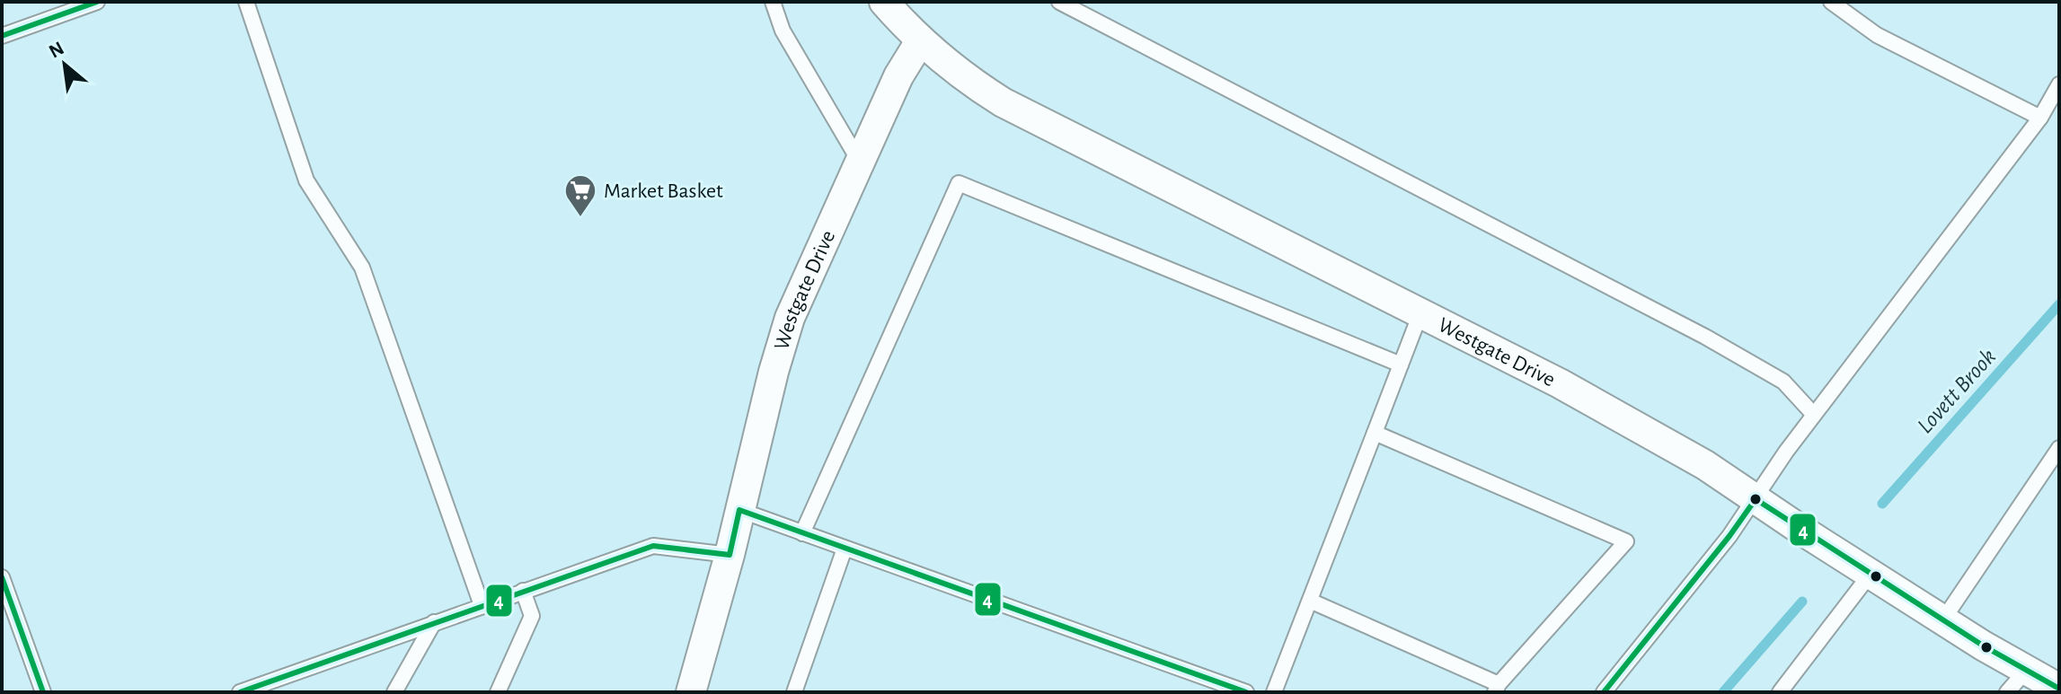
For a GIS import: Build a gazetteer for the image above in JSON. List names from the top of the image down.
{
  "streets": {
    "street": ["Westgate Drive"]
  },
  "water": ["Lovett Brook"],
  "places": {
    "supermarket": ["Market Basket"]
  },
  "lines": ["transit line 4"],
  "north": "top left"
}
